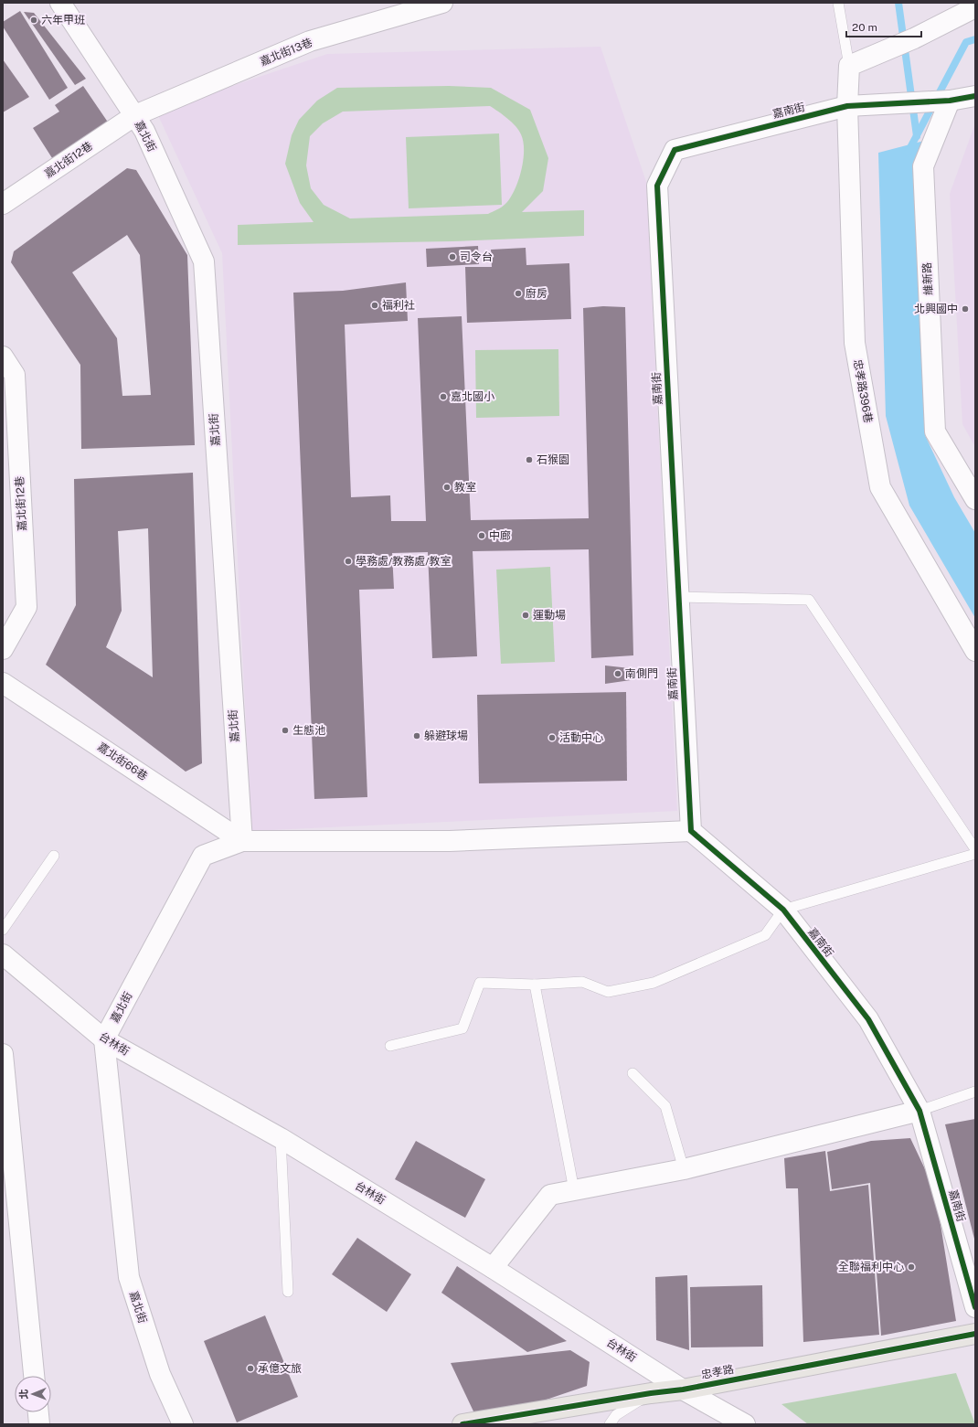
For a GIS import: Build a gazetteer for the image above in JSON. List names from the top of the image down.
{
  "streets": {
    "main road": ["忠孝路"],
    "street": [
      "嘉北街13巷",
      "嘉南街",
      "嘉北街",
      "嘉北街12巷",
      "維新路",
      "忠孝路396巷",
      "嘉北街66巷",
      "台林街"
    ]
  },
  "crossings": [
    ["嘉北街13巷", "嘉北街"],
    ["嘉北街13巷", "嘉北街12巷"],
    ["嘉南街", "維新路"],
    ["嘉南街", "忠孝路396巷"],
    ["嘉北街", "嘉北街12巷"],
    ["嘉北街", "嘉北街66巷"],
    ["嘉北街", "台林街"],
    ["台林街", "忠孝路"]
  ],
  "places": [
    "六年甲班",
    "司令台",
    "廚房",
    "福利社",
    "北興國中",
    "嘉北國小",
    "石猴園",
    "教室",
    "中廊",
    "學務處/教務處/教室",
    "運動場",
    "南側門",
    "生態池",
    "躲避球場",
    "活動中心",
    "全聯福利中心",
    "承億文旅"
  ],
  "scale_bar": "20 m",
  "north": "left"
}
